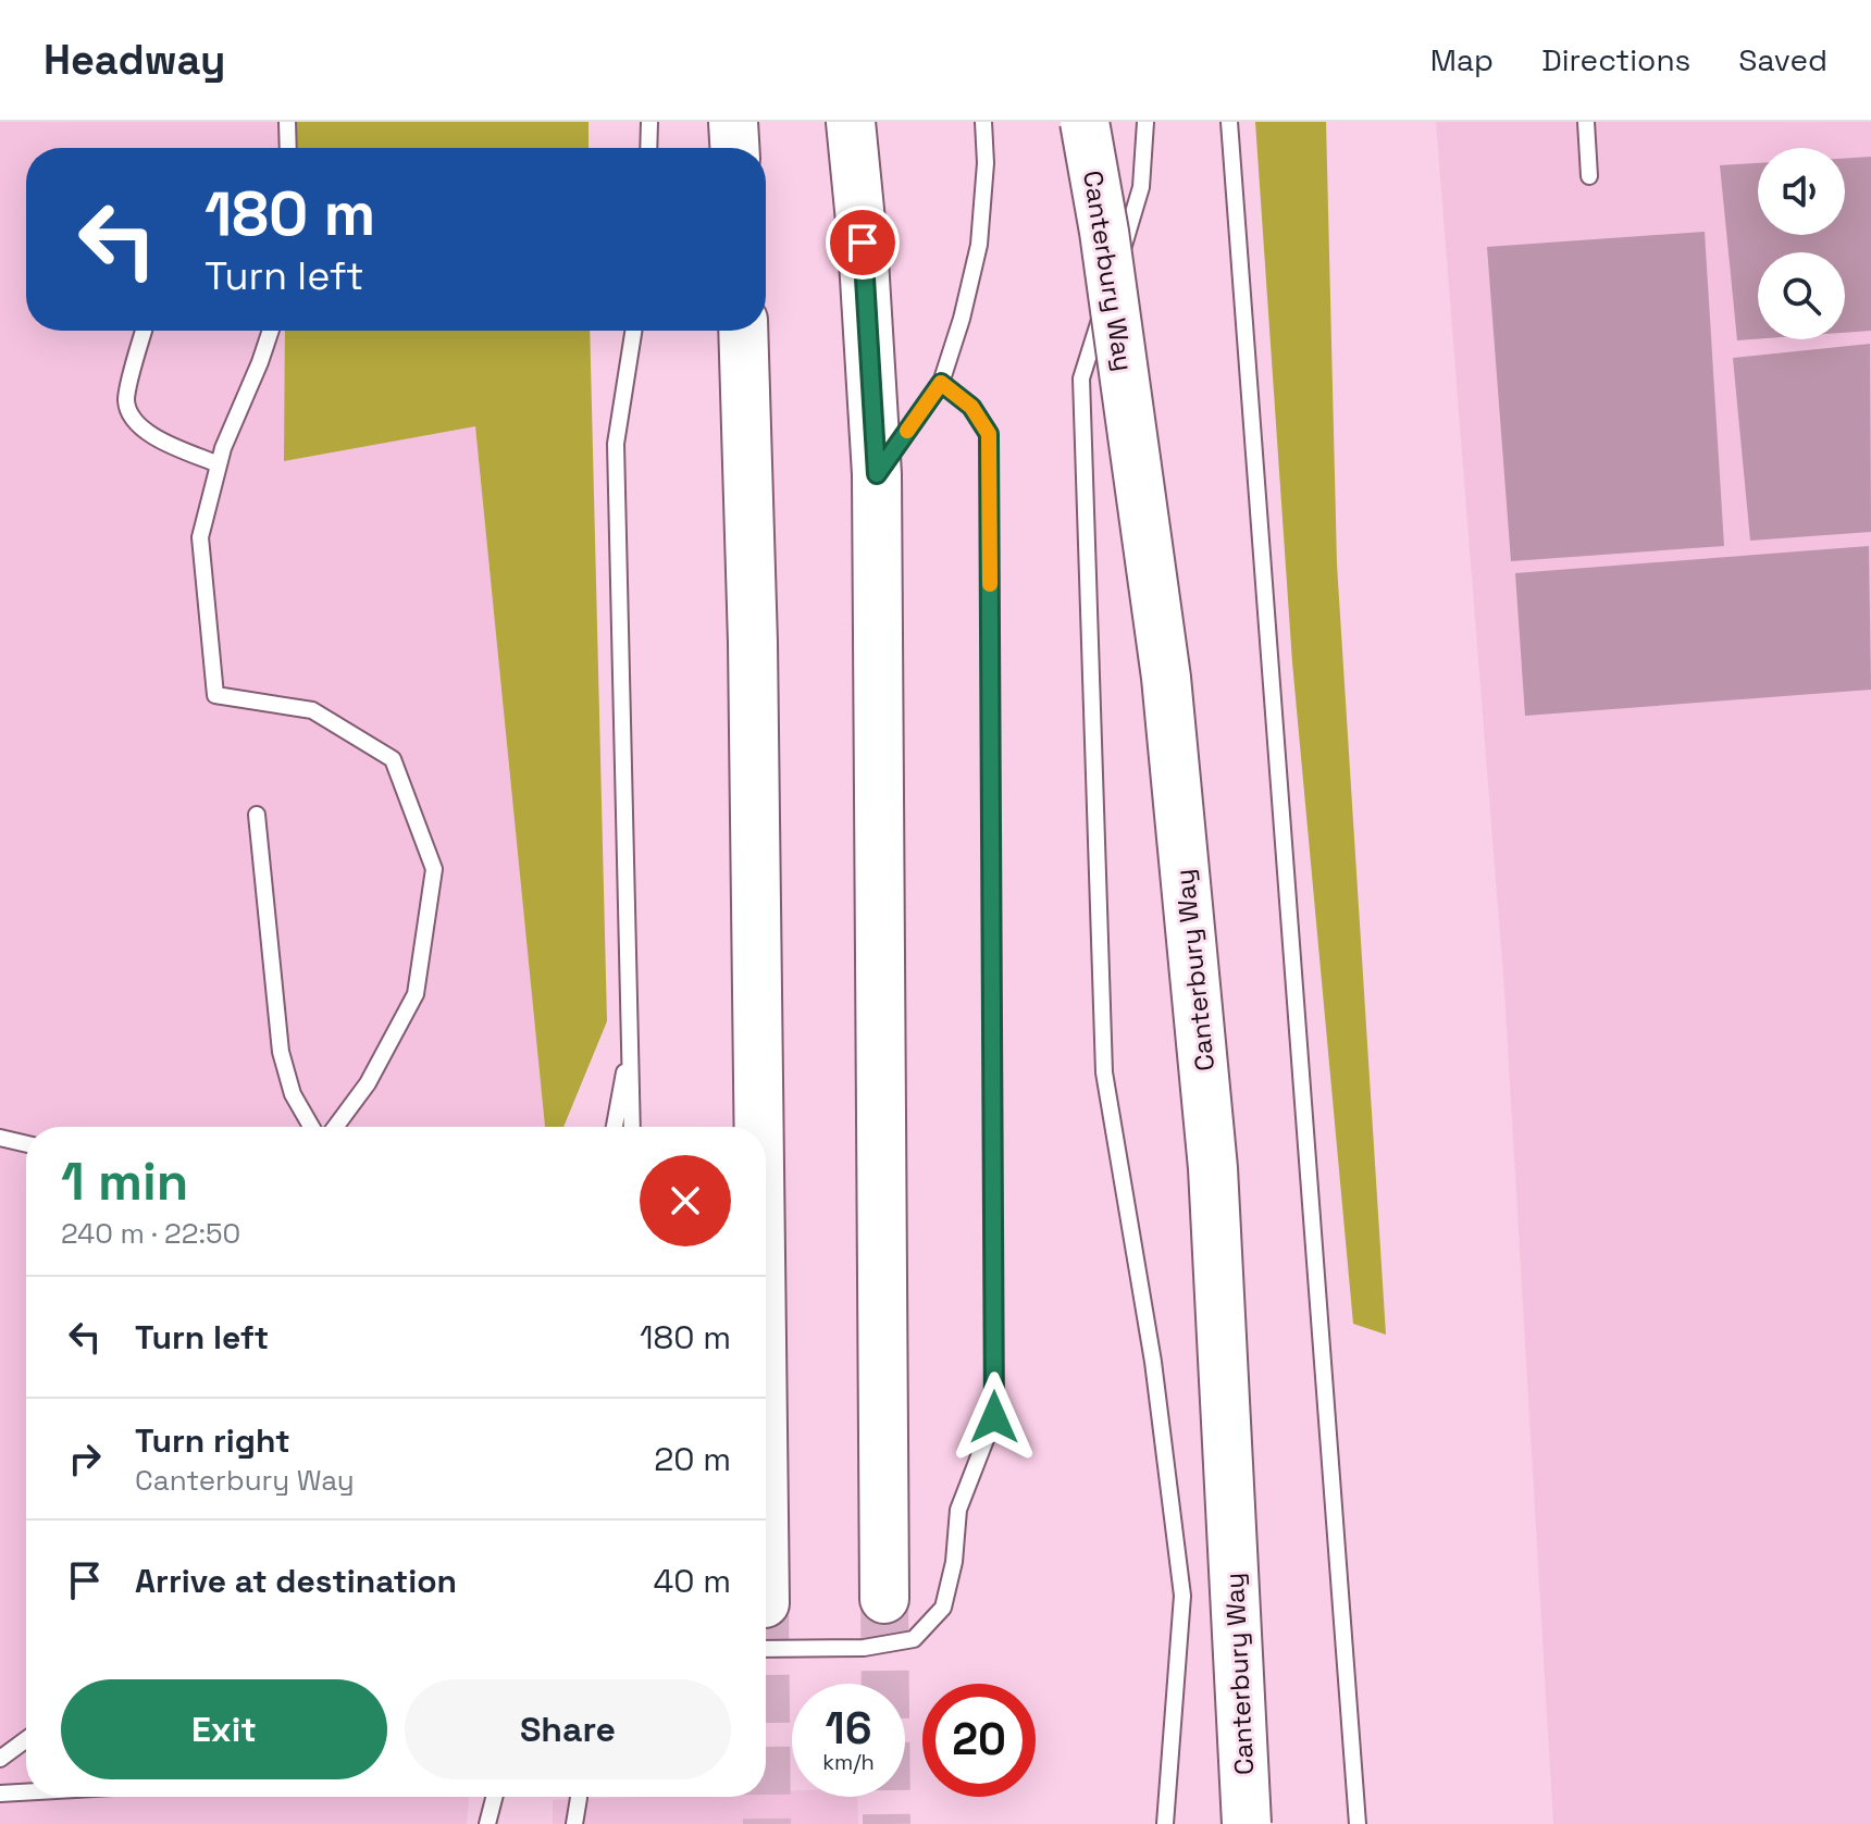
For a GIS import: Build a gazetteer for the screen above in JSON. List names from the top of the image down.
{
  "streets": {
    "highway": ["Canterbury Way"]
  },
  "page": {
    "header": "Headway",
    "nav": ["Map", "Directions", "Saved"],
    "turn": ["180 m", "Turn left"],
    "heading": ["1 min", "240 m · 22:50"],
    "list": [
      {
        "name": "Turn left",
        "value": "180 m"
      },
      {
        "name": "Turn right",
        "note": "Canterbury Way",
        "value": "20 m"
      },
      {
        "name": "Arrive at destination",
        "value": "40 m"
      }
    ],
    "buttons": ["Exit", "Share"],
    "speed": "16 km/h",
    "limit": "20"
  }
}
